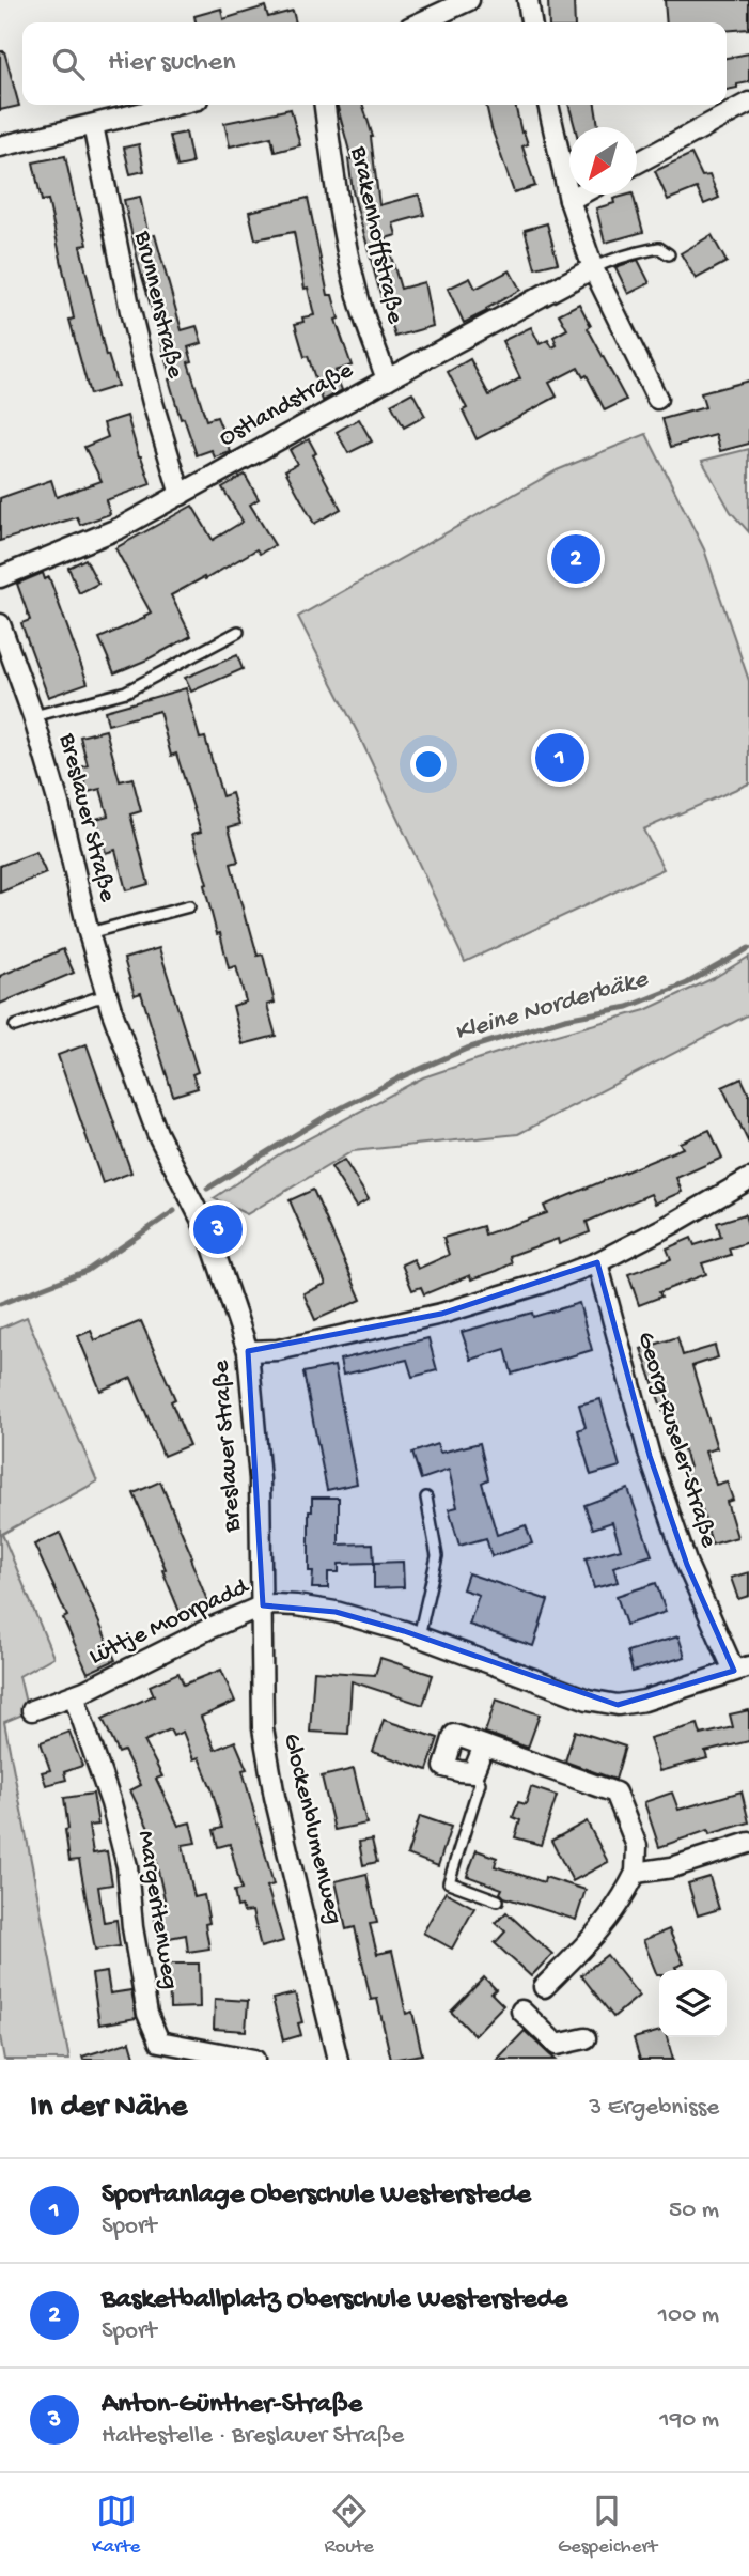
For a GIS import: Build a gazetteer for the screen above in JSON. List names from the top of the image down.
{
  "streets": {
    "street": [
      "Brakenhoffstraße",
      "Brunnenstraße",
      "Ostlandstraße",
      "Breslauer Straße",
      "Georg-Ruseler-Straße",
      "Lüttje Moorpadd",
      "Glockenblumenweg",
      "Margeritenweg"
    ]
  },
  "crossings": [
    ["Brakenhoffstraße", "Ostlandstraße"],
    ["Brunnenstraße", "Ostlandstraße"],
    ["Breslauer Straße", "Lüttje Moorpadd"],
    ["Breslauer Straße", "Glockenblumenweg"],
    ["Georg-Ruseler-Straße", "Lüttje Moorpadd"],
    ["Lüttje Moorpadd", "Glockenblumenweg"],
    ["Lüttje Moorpadd", "Margeritenweg"]
  ],
  "water": ["Kleine Norderbäke"],
  "north": "bottom left",
  "page": {
    "search": "Hier suchen",
    "pins": ["2", "1", "3"],
    "heading": ["In der Nähe", "3 Ergebnisse"],
    "list": [
      {
        "mark": "1",
        "name": "Sportanlage Oberschule Westerstede",
        "note": "Sport",
        "value": "50 m"
      },
      {
        "mark": "2",
        "name": "Basketballplatz Oberschule Westerstede",
        "note": "Sport",
        "value": "100 m"
      },
      {
        "mark": "3",
        "name": "Anton-Günther-Straße",
        "note": "Haltestelle · Breslauer Straße",
        "value": "190 m"
      }
    ],
    "nav": ["Karte", "Route", "Gespeichert"]
  }
}
